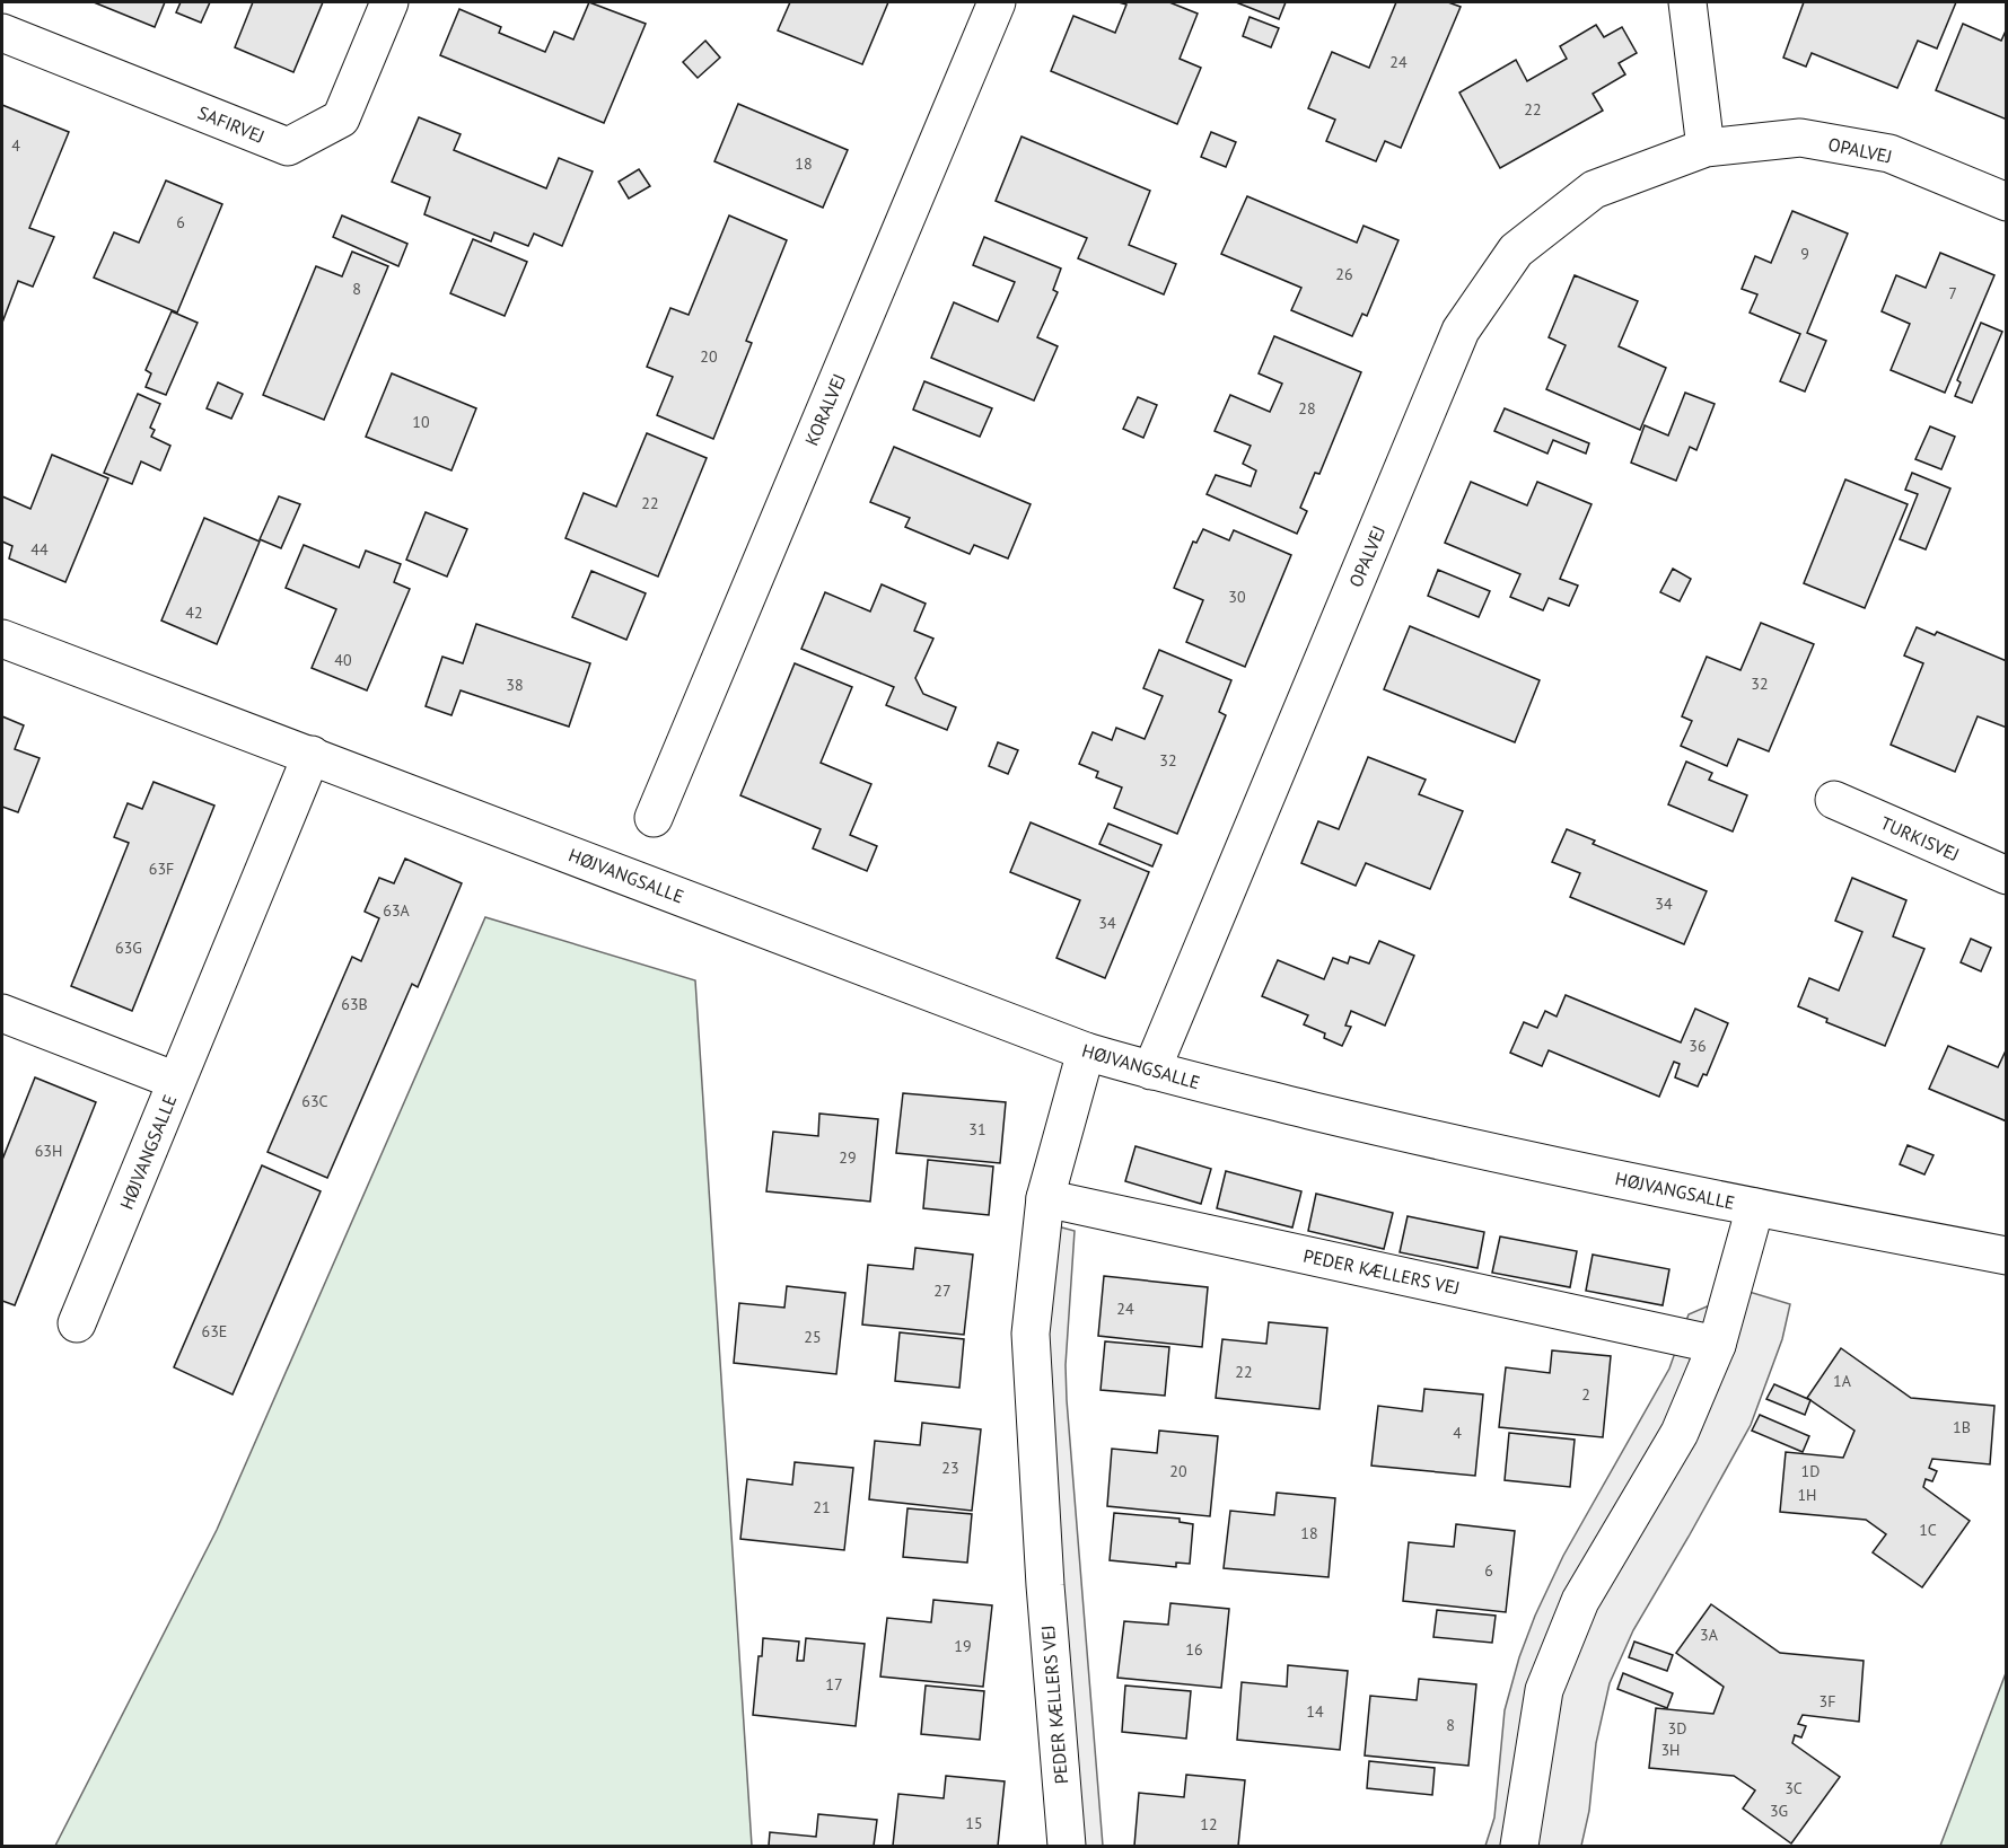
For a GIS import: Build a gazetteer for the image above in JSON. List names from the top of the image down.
{
  "streets": {
    "street": [
      "SAFIRVEJ",
      "OPALVEJ",
      "KORALVEJ",
      "TURKISVEJ",
      "HØJVANGSALLE",
      "PEDER KÆLLERS VEJ"
    ]
  },
  "crossings": [
    ["OPALVEJ", "HØJVANGSALLE"],
    ["HØJVANGSALLE", "PEDER KÆLLERS VEJ"]
  ],
  "house_numbers": [
    "24",
    "22",
    "4",
    "18",
    "6",
    "9",
    "26",
    "8",
    "7",
    "20",
    "28",
    "10",
    "22",
    "44",
    "30",
    "42",
    "40",
    "32",
    "38",
    "32",
    "63F",
    "34",
    "63A",
    "34",
    "63G",
    "63B",
    "36",
    "63C",
    "31",
    "63H",
    "29",
    "27",
    "24",
    "63E",
    "25",
    "22",
    "1A",
    "2",
    "1B",
    "4",
    "23",
    "20",
    "1D",
    "1H",
    "21",
    "1C",
    "18",
    "6",
    "3A",
    "19",
    "16",
    "17",
    "3F",
    "14",
    "8",
    "3D",
    "3H",
    "3C",
    "3G",
    "15",
    "12"
  ]
}
